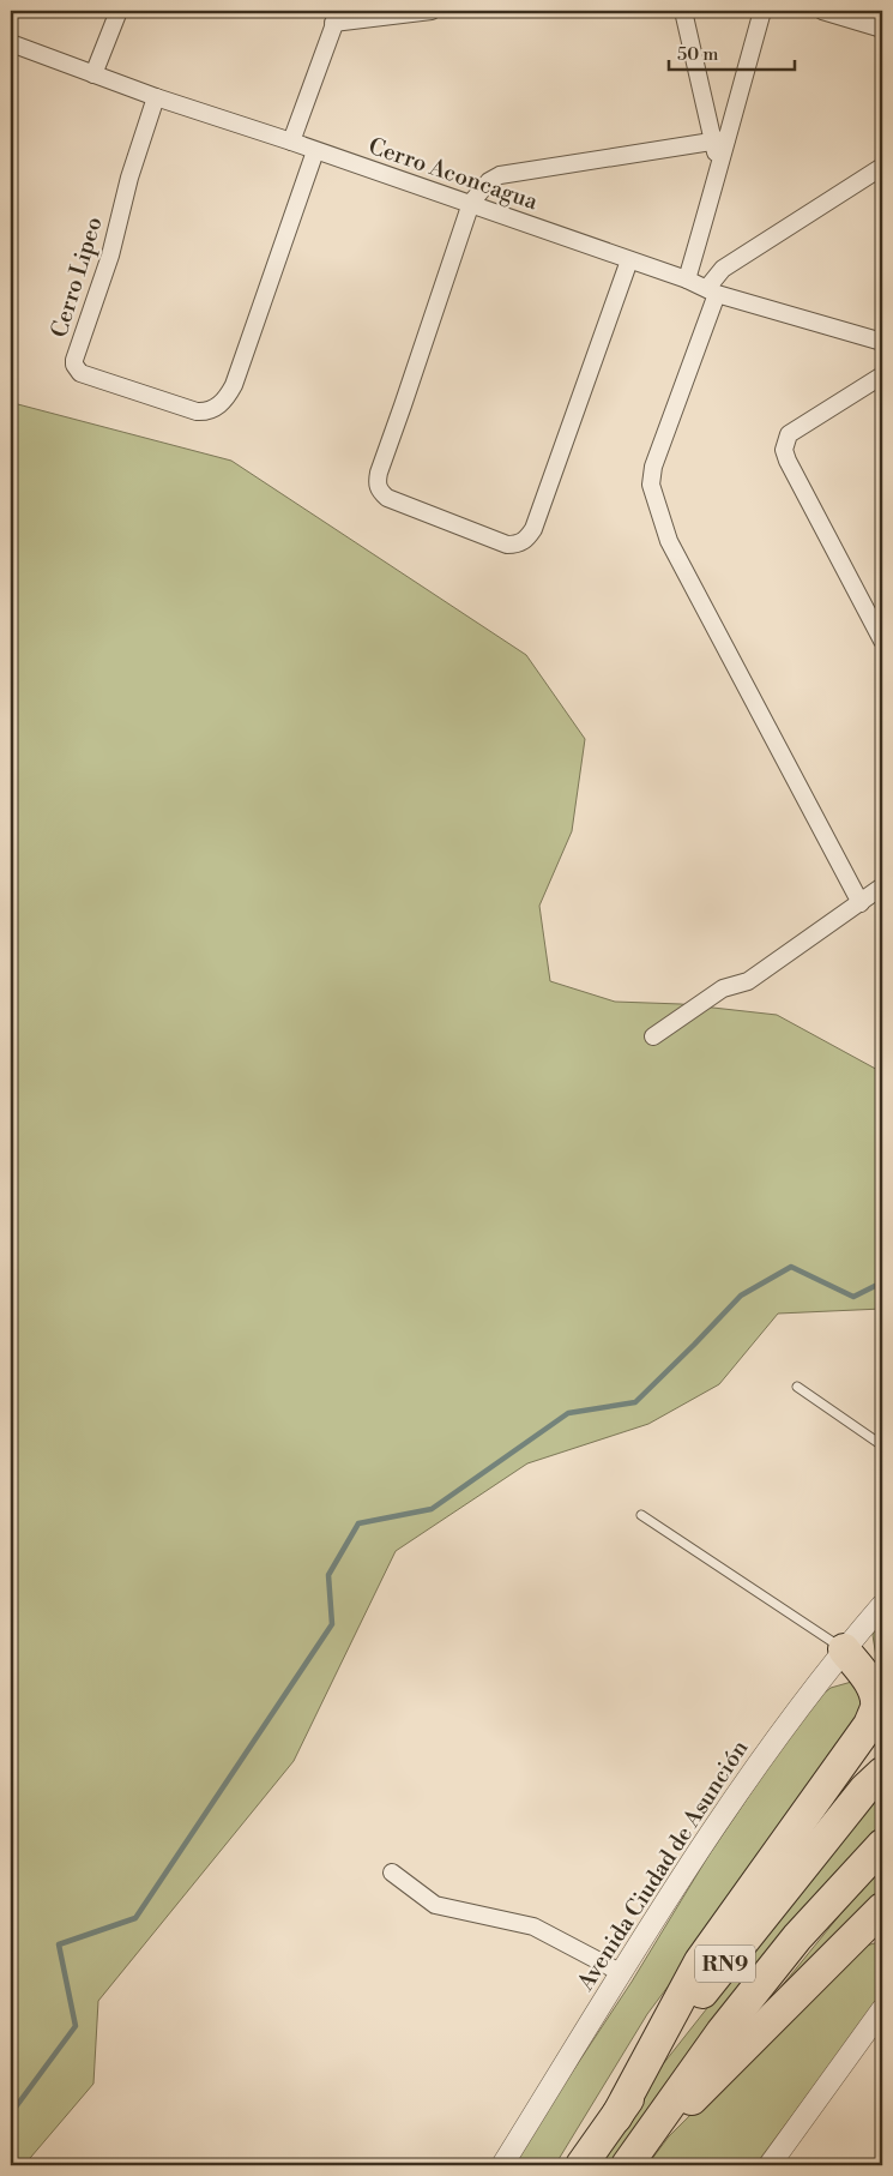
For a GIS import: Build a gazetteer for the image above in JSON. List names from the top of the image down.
{
  "streets": {
    "highway": ["RN9"],
    "street": ["Cerro Aconcagua", "Cerro Lipeo", "Avenida Ciudad de Asunción"]
  },
  "crossings": [
    ["Cerro Aconcagua", "Cerro Lipeo"]
  ],
  "scale_bar": "50 m"
}
